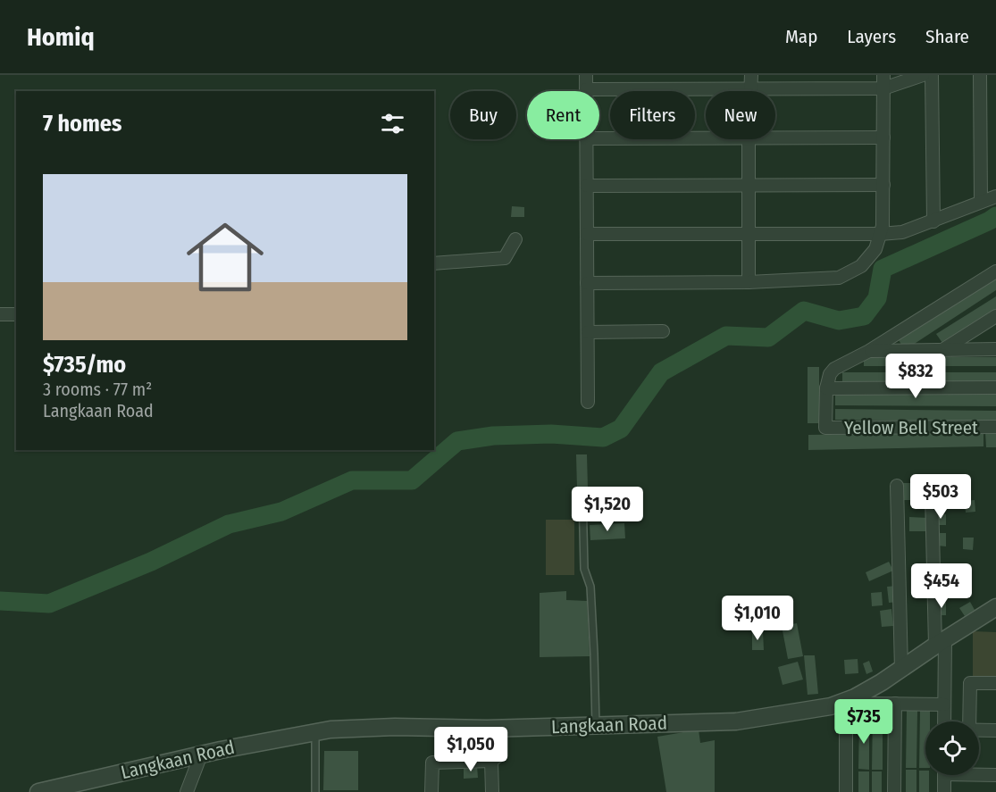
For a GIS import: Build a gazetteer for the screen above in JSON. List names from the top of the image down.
{
  "streets": {
    "street": ["Yellow Bell Street", "Langkaan Road"]
  },
  "page": {
    "header": "Homiq",
    "nav": ["Map", "Layers", "Share"],
    "chip": [
      "Buy",
      "Rent",
      "Filters",
      "New"
    ],
    "heading": "7 homes",
    "list": [
      {
        "name": "$735/mo",
        "note": "3 rooms · 77 m² · Langkaan Road"
      }
    ],
    "price": [
      "$832",
      "$503",
      "$1,520",
      "$454",
      "$1,010",
      "$735",
      "$1,050"
    ]
  }
}
